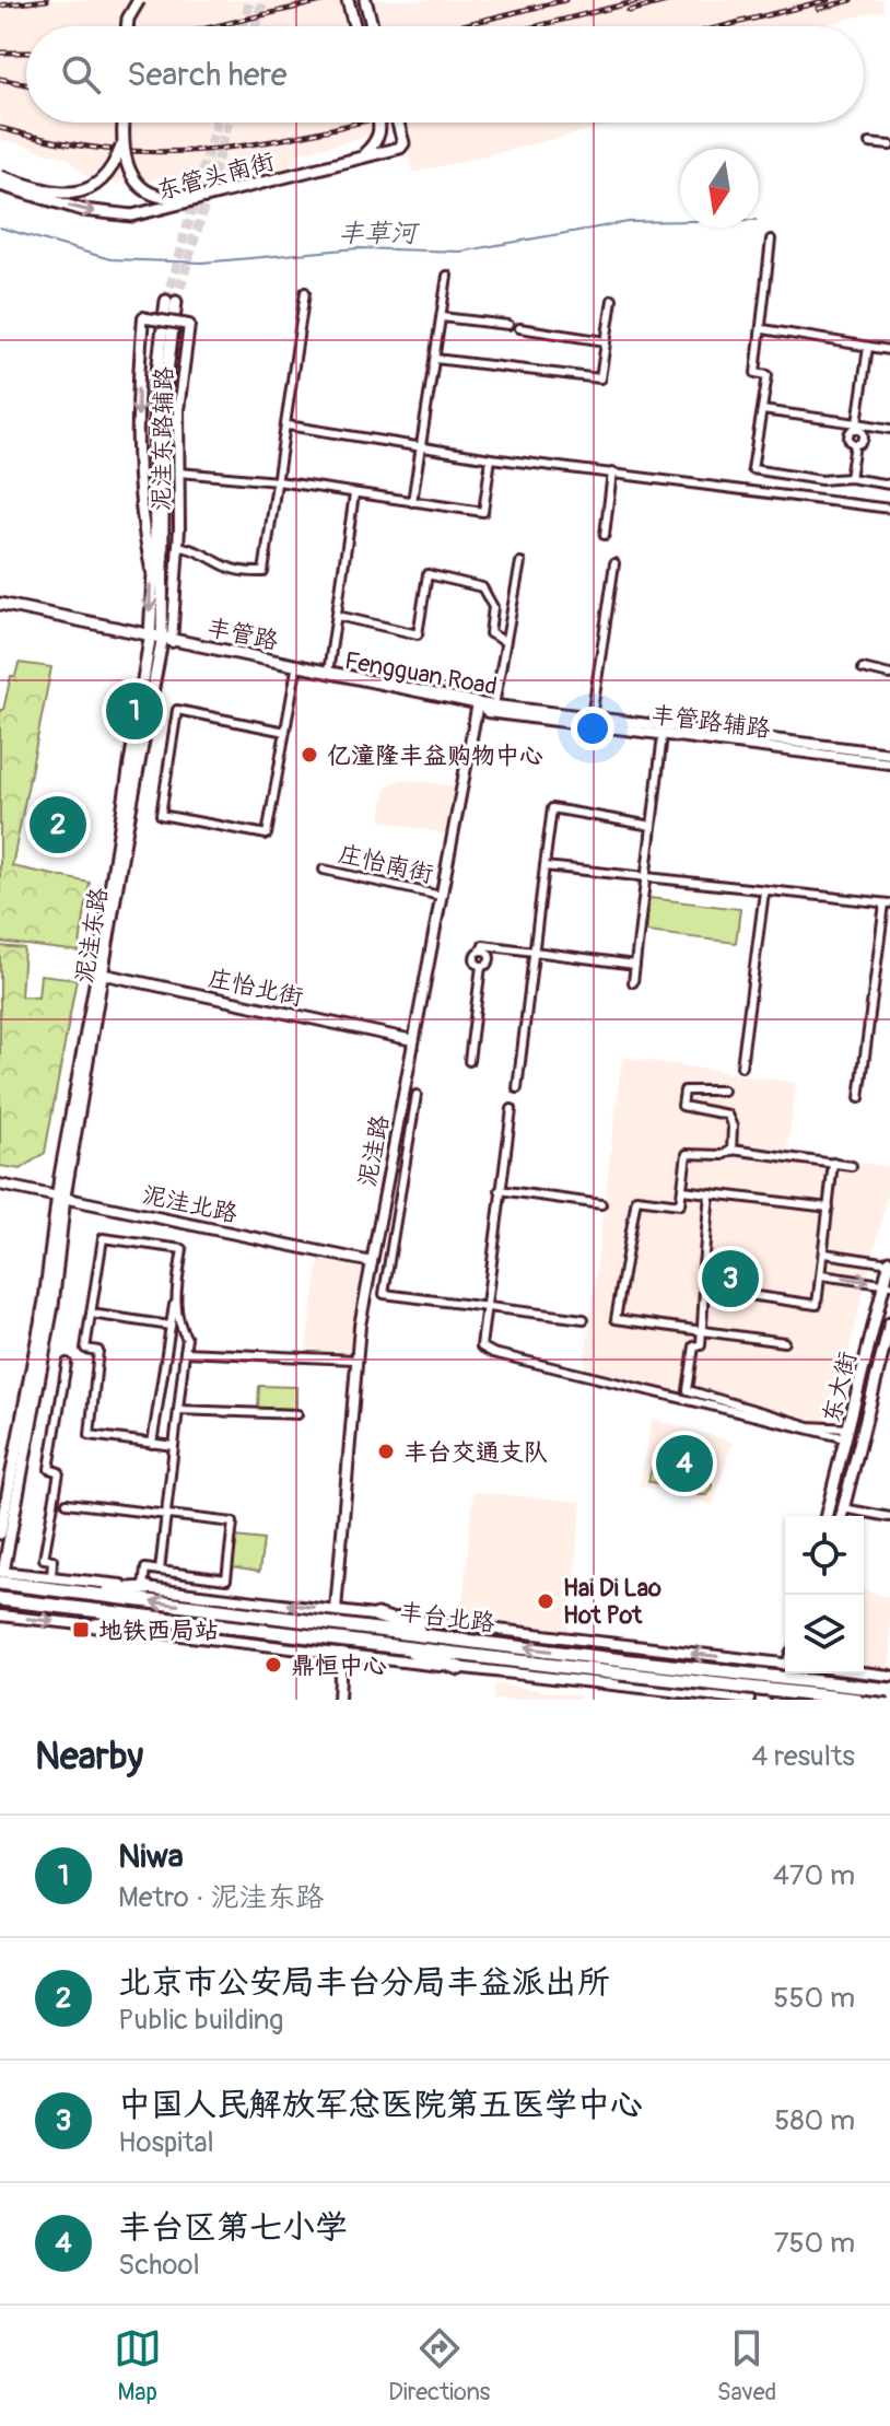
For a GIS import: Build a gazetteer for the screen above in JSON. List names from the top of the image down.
{
  "streets": {
    "highway": ["丰台北路"],
    "main road": [
      "东管头南街",
      "丰管路",
      "Fengguan Road",
      "泥洼东路",
      "东大街"
    ],
    "street": [
      "泥洼东路辅路",
      "丰管路辅路",
      "庄怡南街",
      "庄怡北街",
      "泥洼路",
      "泥洼北路"
    ]
  },
  "crossings": [
    ["泥洼东路辅路", "丰管路"],
    ["泥洼东路辅路", "Fengguan Road"],
    ["泥洼东路辅路", "泥洼东路"],
    ["丰管路", "Fengguan Road"],
    ["丰管路", "丰管路辅路"],
    ["丰管路", "泥洼东路"],
    ["丰管路", "泥洼路"],
    ["Fengguan Road", "丰管路辅路"],
    ["Fengguan Road", "泥洼东路"],
    ["Fengguan Road", "泥洼路"],
    ["丰管路辅路", "泥洼路"],
    ["庄怡南街", "泥洼路"],
    ["泥洼东路", "庄怡北街"],
    ["泥洼东路", "泥洼北路"],
    ["泥洼东路", "丰台北路"],
    ["庄怡北街", "泥洼路"],
    ["泥洼路", "泥洼北路"],
    ["泥洼路", "丰台北路"]
  ],
  "one_way": ["东管头南街"],
  "water": ["丰草河"],
  "places": {
    "other": [
      "亿潼隆丰益购物中心",
      "丰台交通支队",
      "Hai Di Lao Hot Pot",
      "鼎恒中心"
    ],
    "transit": ["地铁西局站"]
  },
  "north": "bottom",
  "page": {
    "search": "Search here",
    "pins": [
      "1",
      "2",
      "3",
      "4"
    ],
    "heading": ["Nearby", "4 results"],
    "list": [
      {
        "mark": "1",
        "name": "Niwa",
        "note": "Metro · 泥洼东路",
        "value": "470 m"
      },
      {
        "mark": "2",
        "name": "北京市公安局丰台分局丰益派出所",
        "note": "Public building",
        "value": "550 m"
      },
      {
        "mark": "3",
        "name": "中国人民解放军总医院第五医学中心",
        "note": "Hospital",
        "value": "580 m"
      },
      {
        "mark": "4",
        "name": "丰台区第七小学",
        "note": "School",
        "value": "750 m"
      }
    ],
    "nav": ["Map", "Directions", "Saved"]
  }
}
